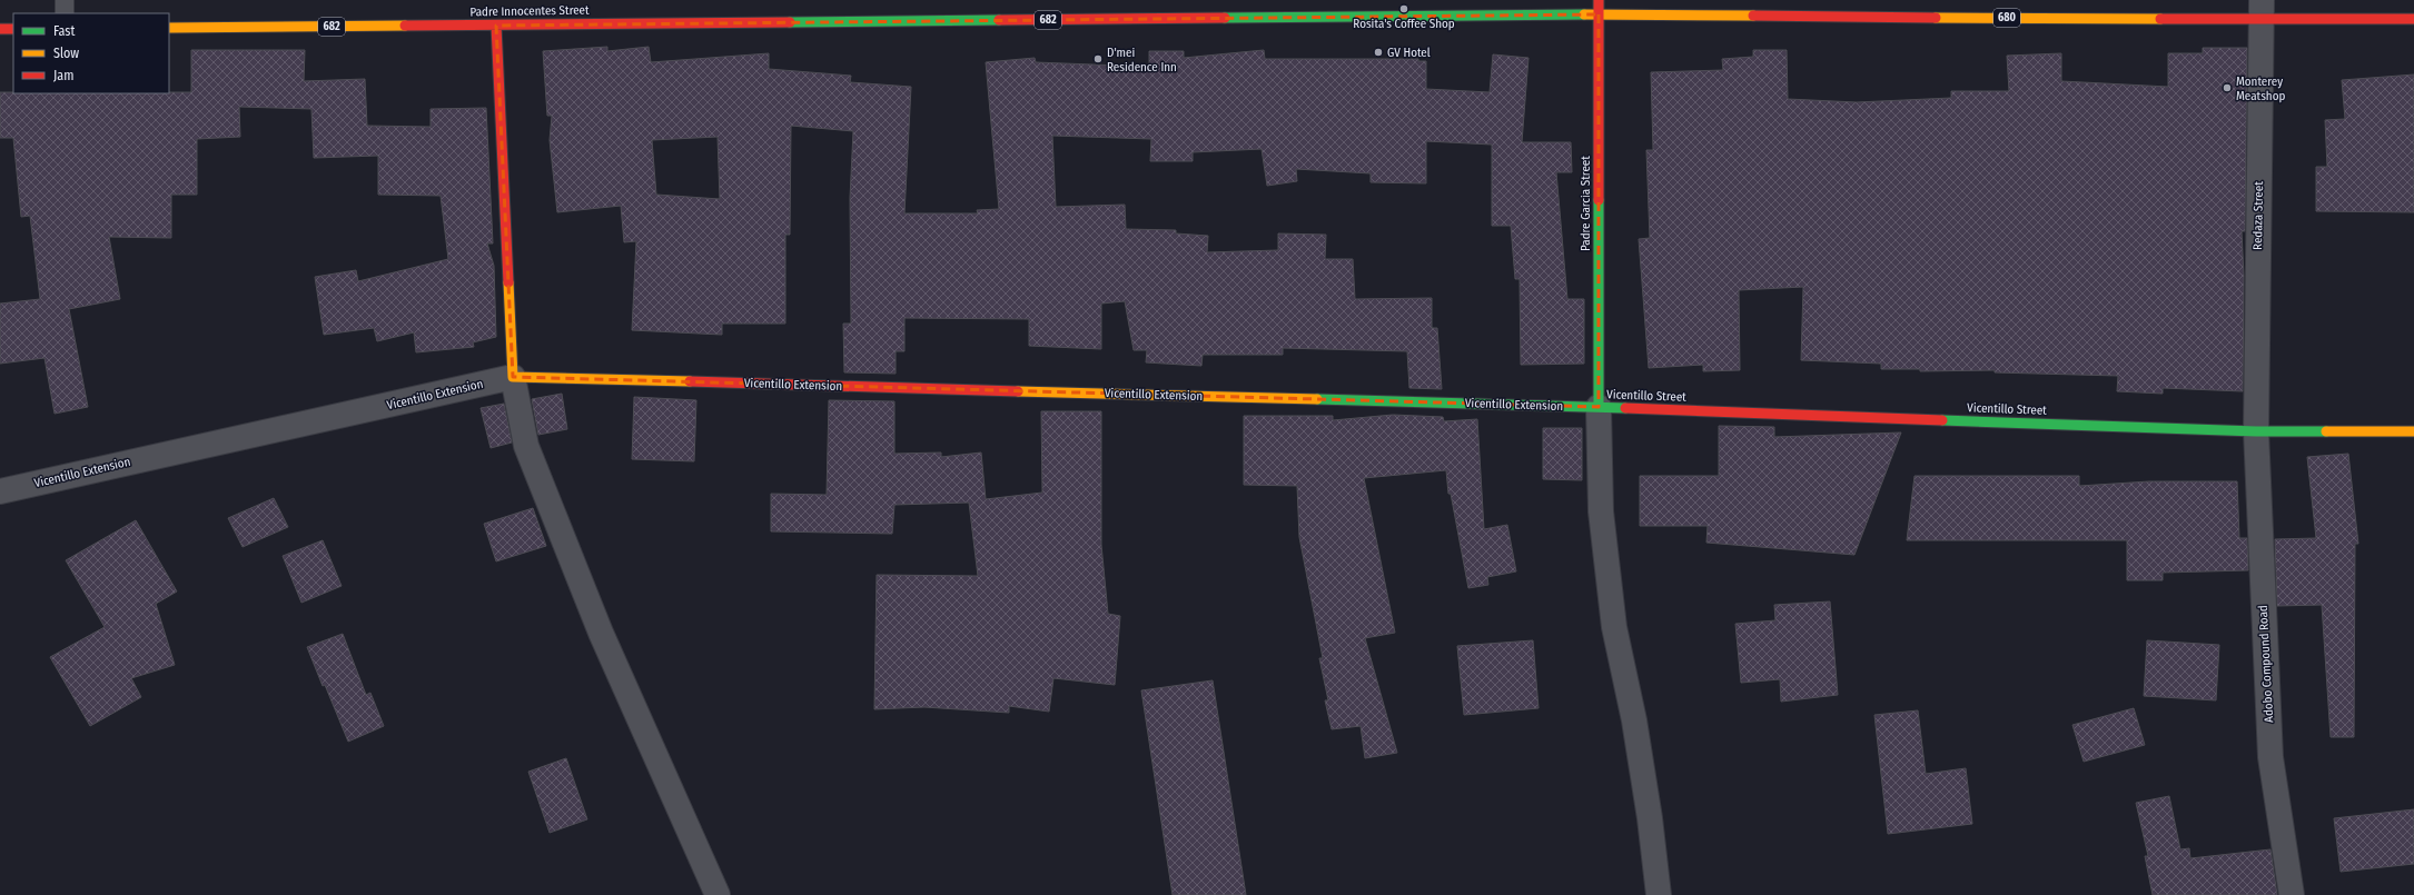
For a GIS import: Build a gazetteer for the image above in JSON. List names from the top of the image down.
{
  "streets": {
    "main road": [
      "Padre Innocentes Street",
      "680",
      "682",
      "Padre Garcia Street",
      "Vicentillo Extension",
      "Vicentillo Street"
    ],
    "street": ["Redaza Street", "Adobo Compound Road"]
  },
  "crossings": [
    ["Padre Innocentes Street", "Padre Garcia Street"],
    ["Padre Innocentes Street", "Redaza Street"],
    ["Padre Garcia Street", "Vicentillo Extension"],
    ["Padre Garcia Street", "Vicentillo Street"],
    ["Redaza Street", "Vicentillo Street"],
    ["Redaza Street", "Adobo Compound Road"],
    ["Vicentillo Extension", "Vicentillo Street"],
    ["Vicentillo Street", "Adobo Compound Road"]
  ],
  "places": [
    "Rosita's Coffee Shop",
    "GV Hotel",
    "D'mei Residence Inn",
    "Monterey Meatshop"
  ],
  "legend": ["Fast", "Slow", "Jam"]
}
